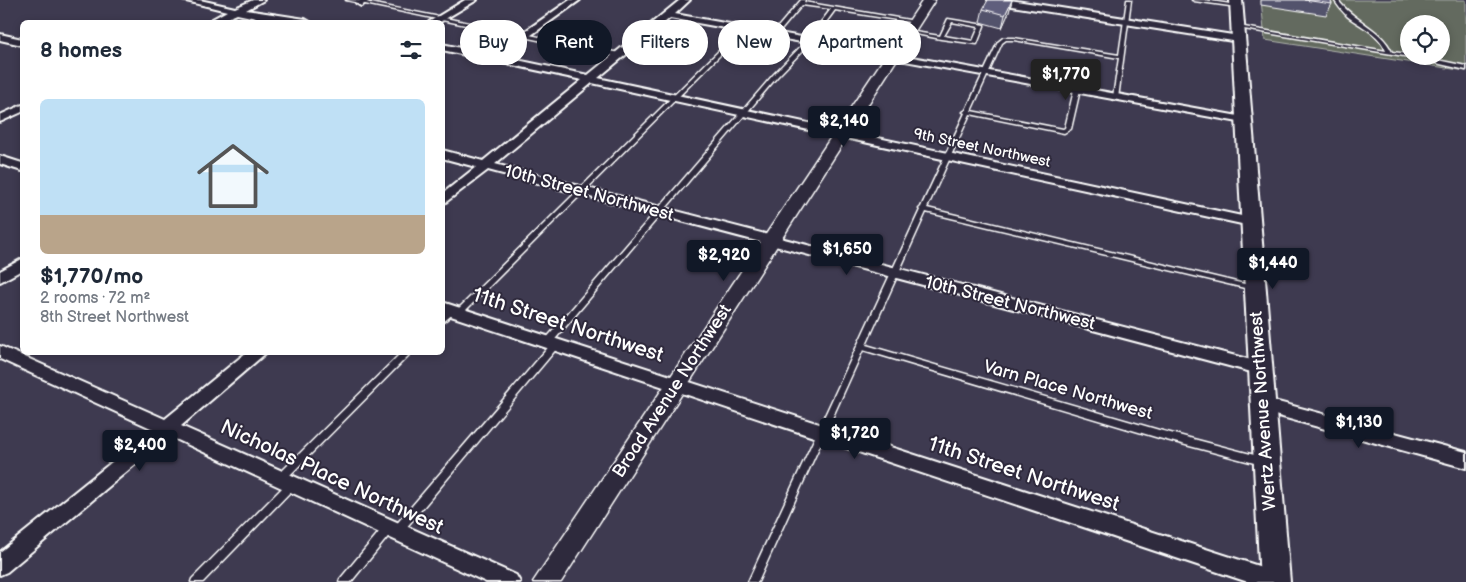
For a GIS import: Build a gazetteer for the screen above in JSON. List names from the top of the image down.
{
  "streets": {
    "main road": ["Wertz Avenue Northwest"],
    "street": [
      "9th Street Northwest",
      "10th Street Northwest",
      "11th Street Northwest",
      "Broad Avenue Northwest",
      "Nicholas Place Northwest"
    ],
    "lane": ["Varn Place Northwest"]
  },
  "crossings": [
    ["9th Street Northwest", "Broad Avenue Northwest"],
    ["9th Street Northwest", "Wertz Avenue Northwest"],
    ["10th Street Northwest", "Broad Avenue Northwest"],
    ["10th Street Northwest", "Wertz Avenue Northwest"],
    ["11th Street Northwest", "Broad Avenue Northwest"],
    ["11th Street Northwest", "Wertz Avenue Northwest"],
    ["Varn Place Northwest", "Wertz Avenue Northwest"]
  ],
  "page": {
    "chip": [
      "Buy",
      "Rent",
      "Filters",
      "New",
      "Apartment"
    ],
    "heading": "8 homes",
    "price": [
      "$1,770",
      "$2,140",
      "$1,650",
      "$2,920",
      "$1,440",
      "$1,130",
      "$1,720",
      "$2,400"
    ],
    "list": [
      {
        "name": "$1,770/mo",
        "note": "2 rooms · 72 m² · 8th Street Northwest"
      }
    ]
  }
}
